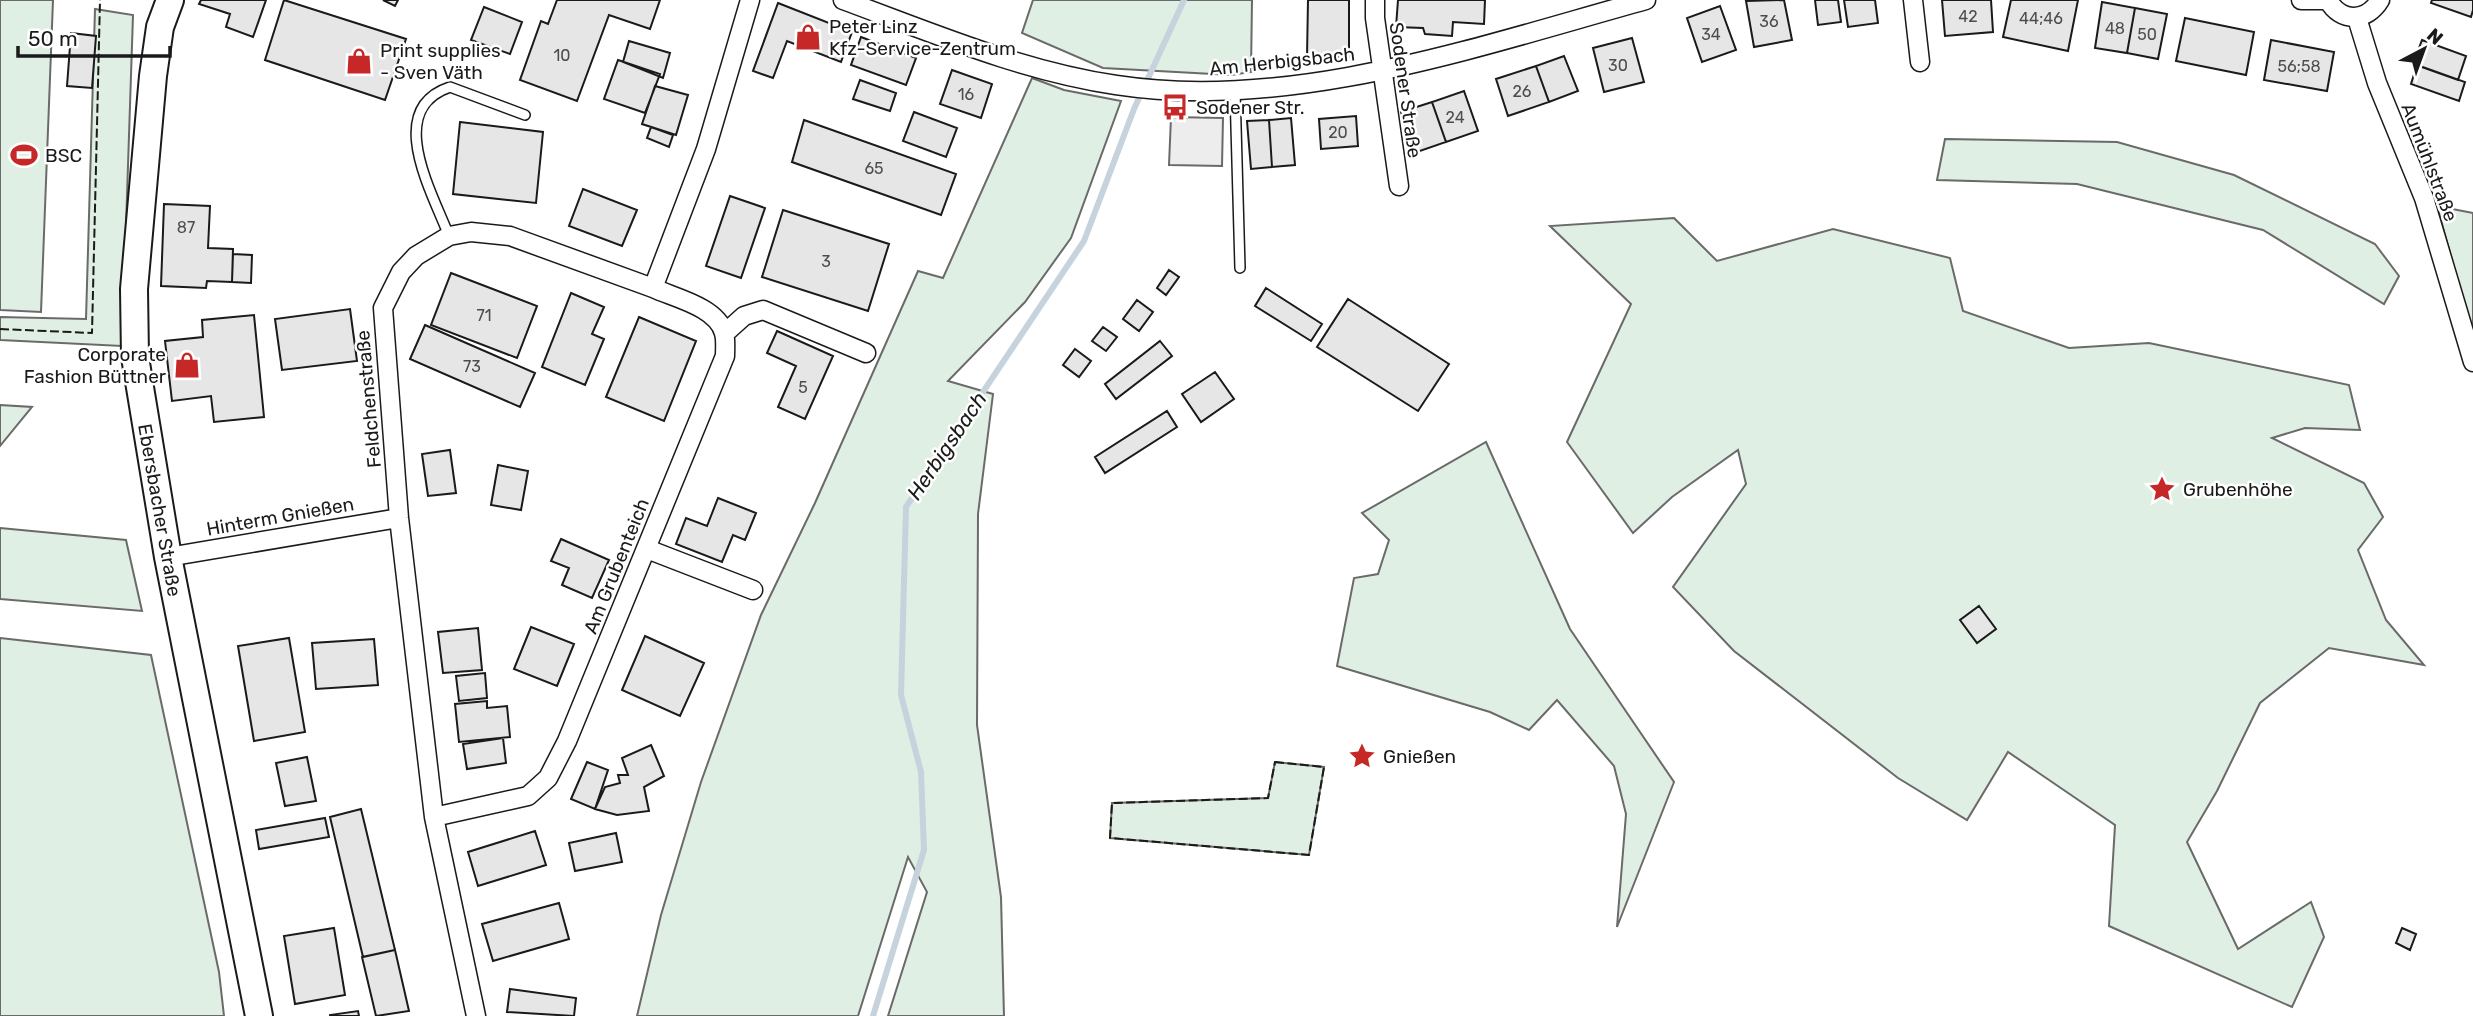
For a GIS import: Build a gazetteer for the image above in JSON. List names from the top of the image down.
{
  "streets": {
    "street": [
      "Am Herbigsbach",
      "Sodener Straße",
      "Aumühlstraße",
      "Feldchenstraße",
      "Ebersbacher Straße",
      "Hinterm Gnießen",
      "Am Grubenteich"
    ]
  },
  "crossings": [
    ["Am Herbigsbach", "Sodener Straße"],
    ["Feldchenstraße", "Hinterm Gnießen"],
    ["Feldchenstraße", "Am Grubenteich"],
    ["Ebersbacher Straße", "Hinterm Gnießen"]
  ],
  "water": ["Herbigsbach"],
  "places": {
    "shop": ["Peter Linz Kfz-Service-Zentrum", "Print supplies - Sven Väth", "Corporate Fashion Büttner"],
    "bus stop": ["Sodener Str."],
    "sports": ["BSC"],
    "place": ["Grubenhöhe", "Gnießen"]
  },
  "house_numbers": [
    "42",
    "44;46",
    "36",
    "48",
    "34",
    "50",
    "10",
    "30",
    "56;58",
    "26",
    "16",
    "24",
    "20",
    "65",
    "87",
    "3",
    "71",
    "73",
    "5"
  ],
  "scale_bar": "50 m",
  "north": "top right"
}
